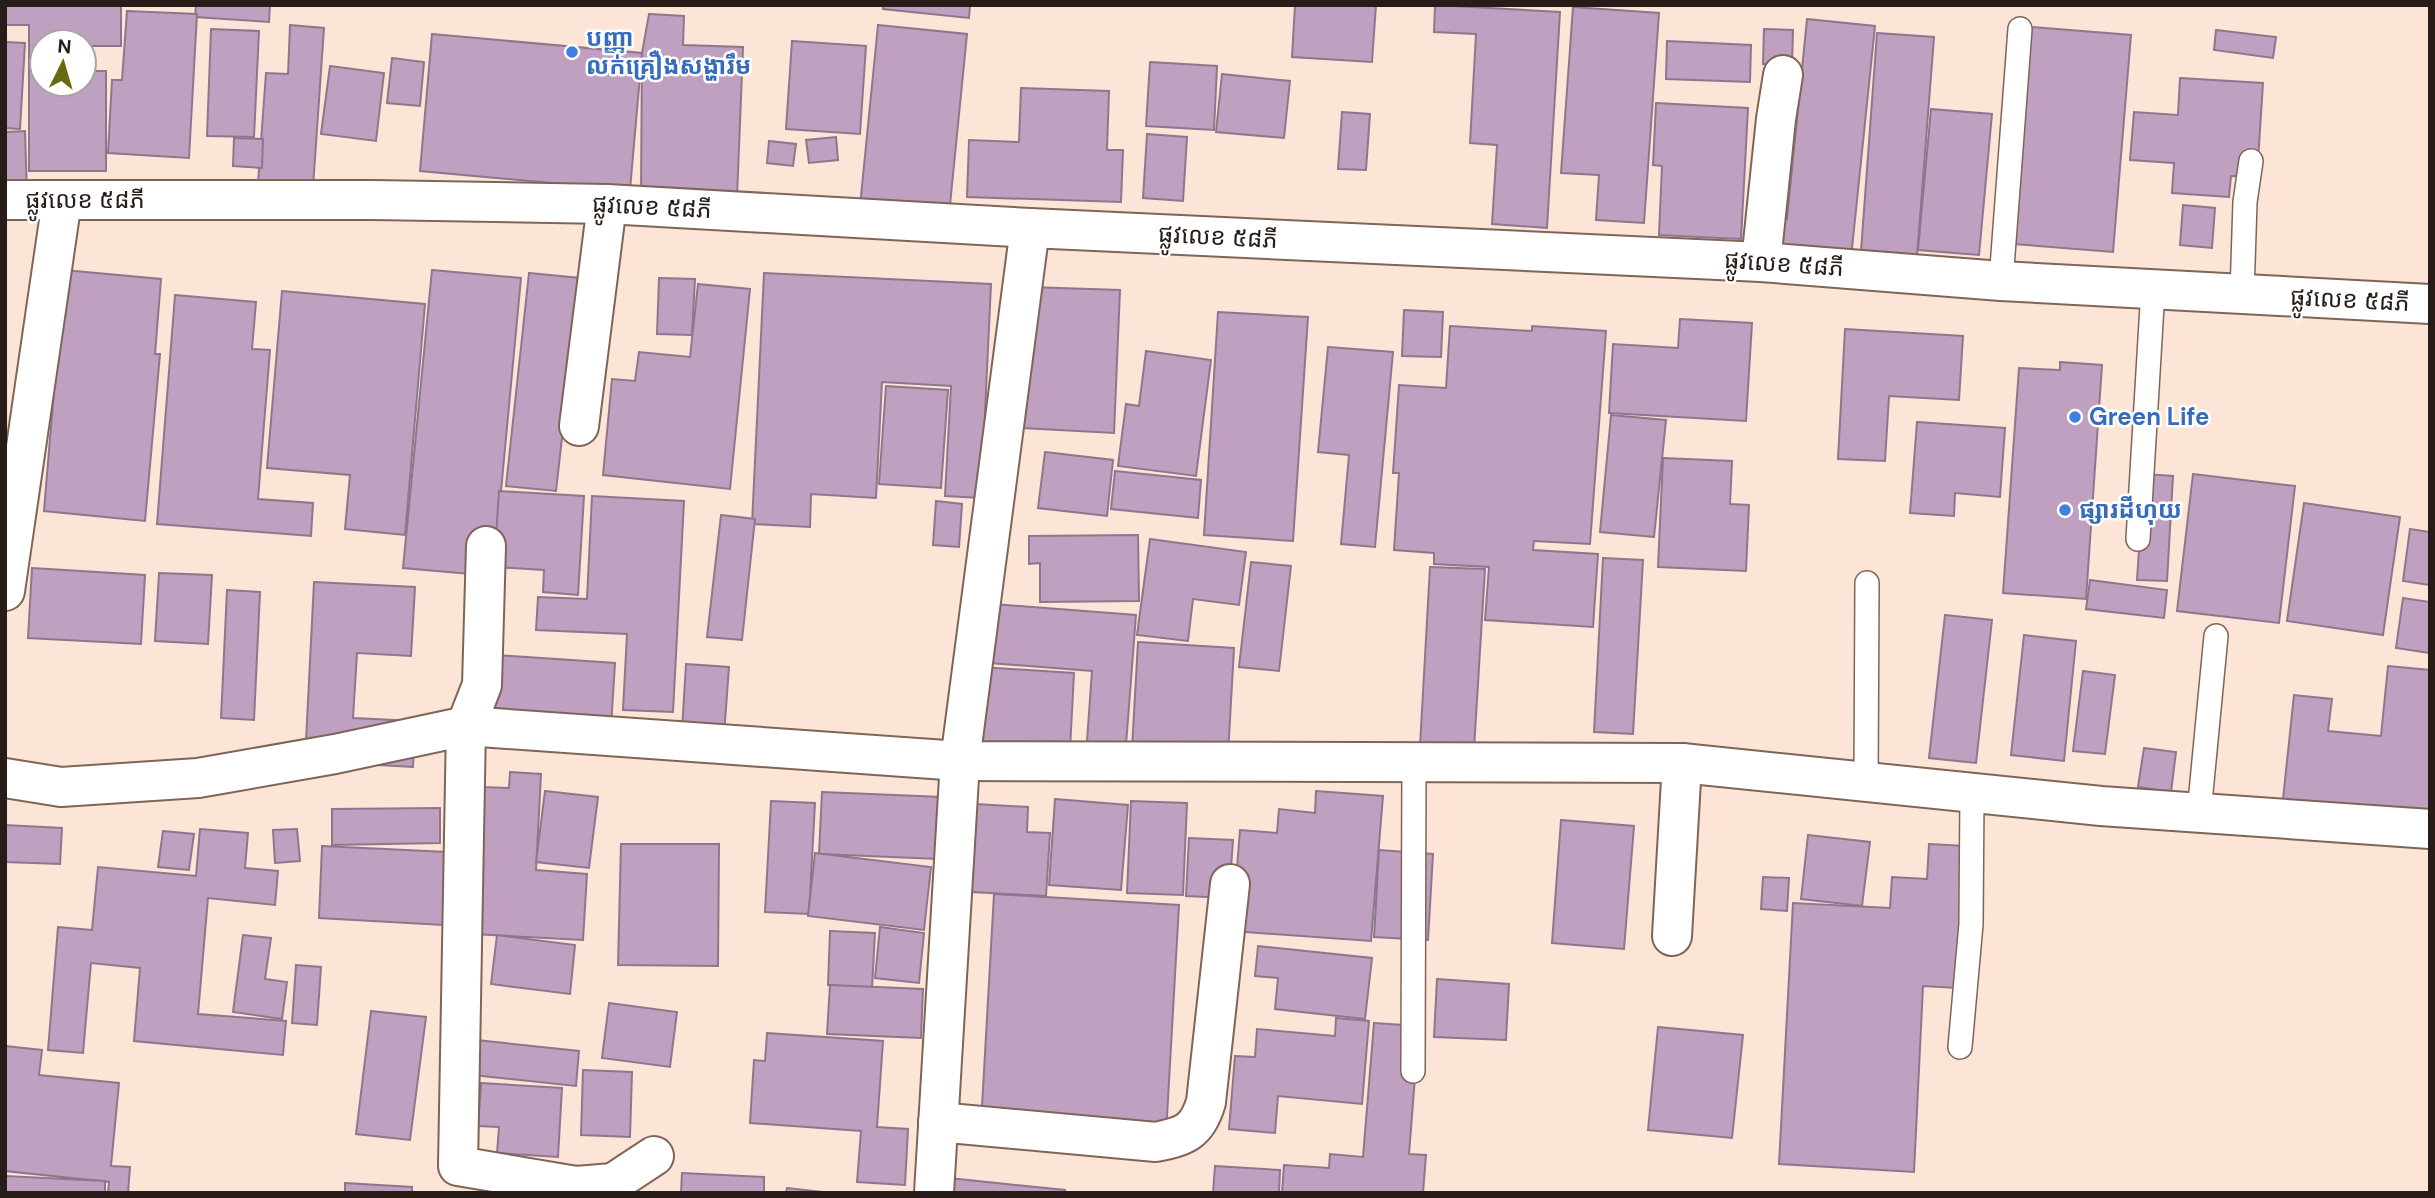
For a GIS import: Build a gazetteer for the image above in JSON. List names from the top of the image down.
{
  "streets": {
    "street": ["ផ្លូវលេខ ៥៨ភី"]
  },
  "places": ["បញ្ញា លក់គ្រឿងសង្ហារឹម", "Green Life", "ផ្សារដីហុយ"],
  "north": "top"
}
